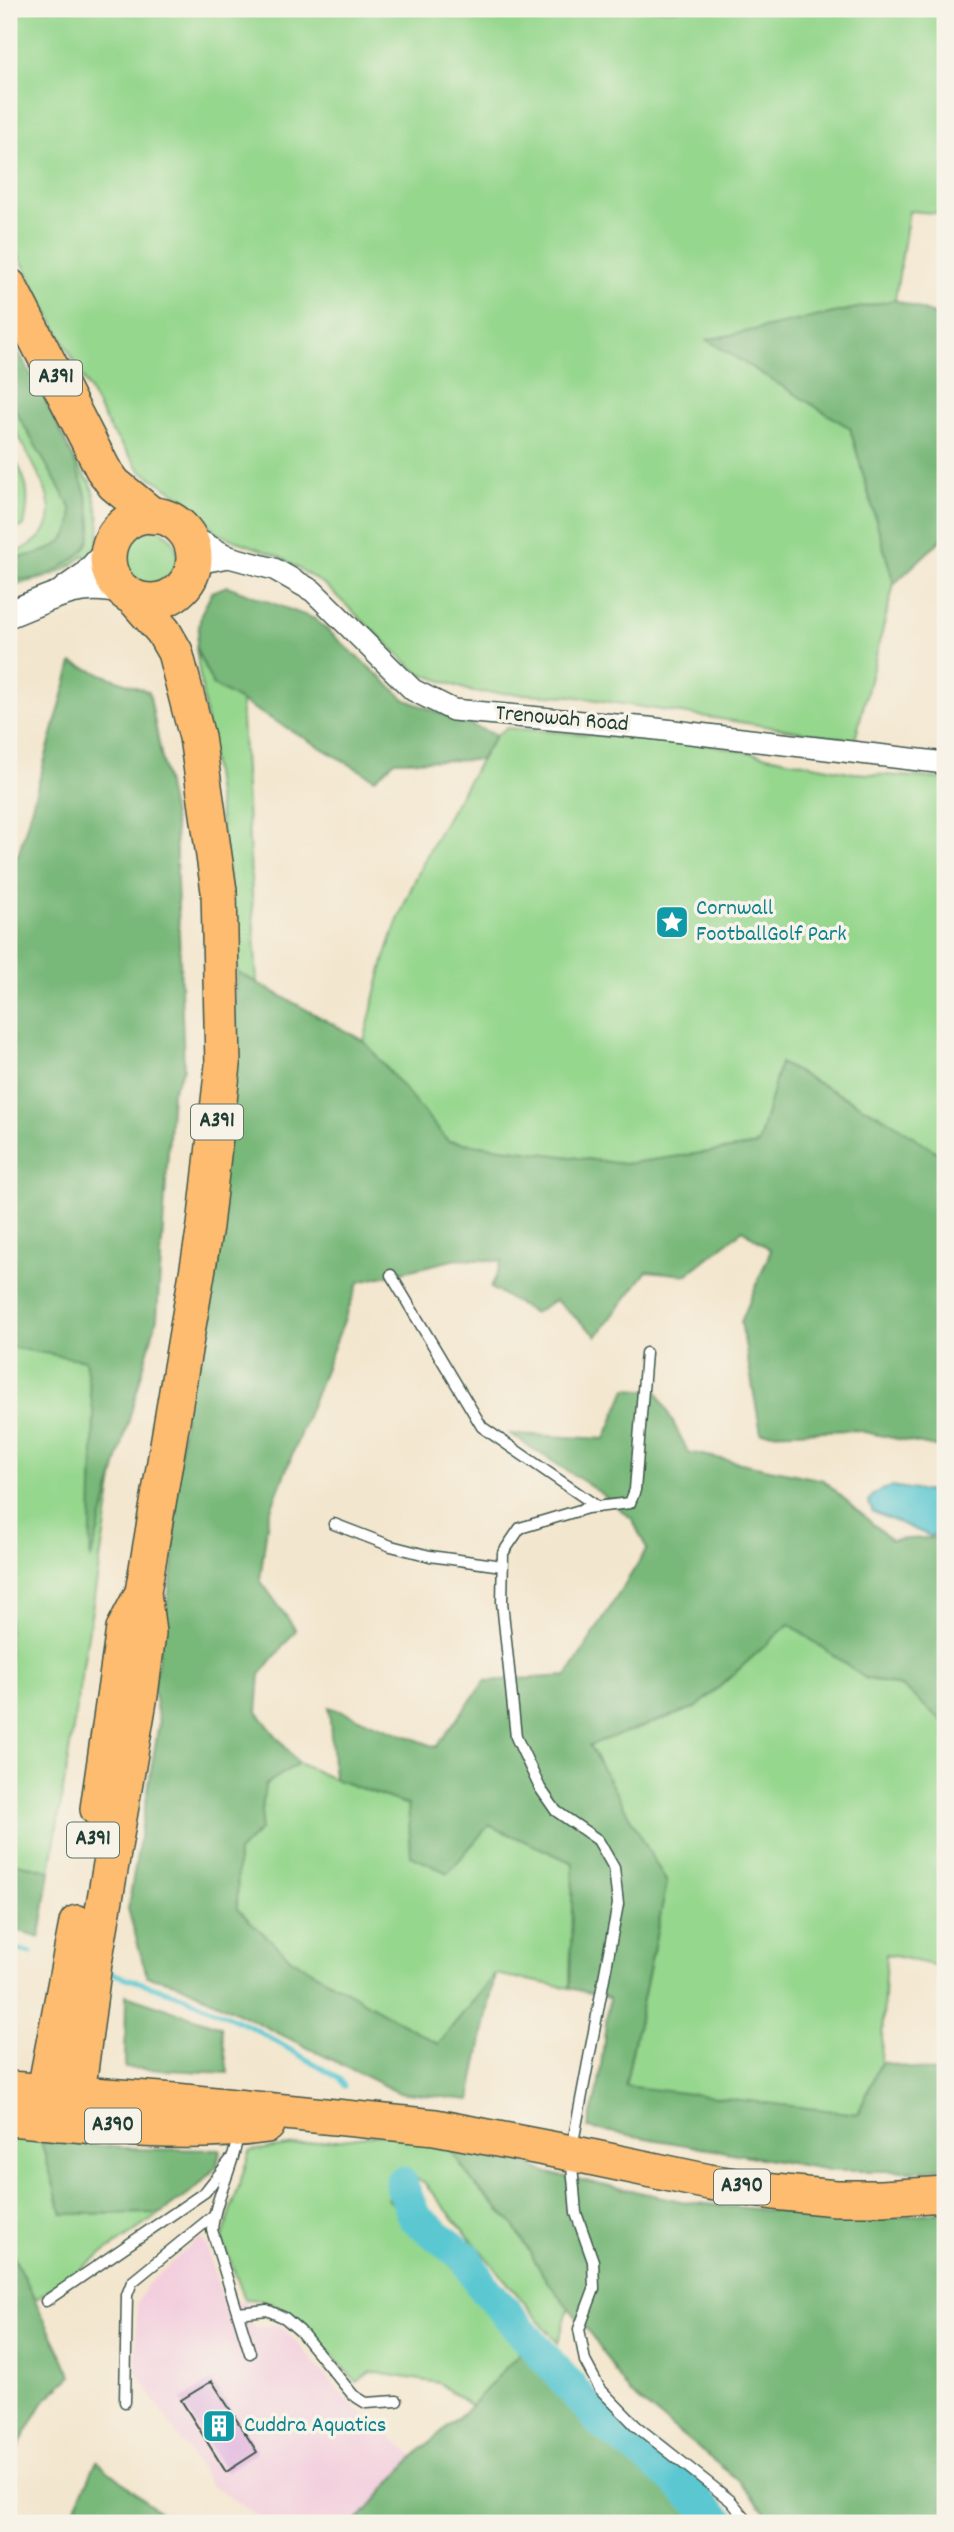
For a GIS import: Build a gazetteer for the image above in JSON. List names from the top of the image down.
{
  "streets": {
    "highway": ["A391", "A390"],
    "street": ["Trenowah Road"]
  },
  "crossings": [
    ["A391", "Trenowah Road"],
    ["A391", "A390"]
  ],
  "places": {
    "place": ["Cornwall FootballGolf Park"],
    "building": ["Cuddra Aquatics"]
  }
}
